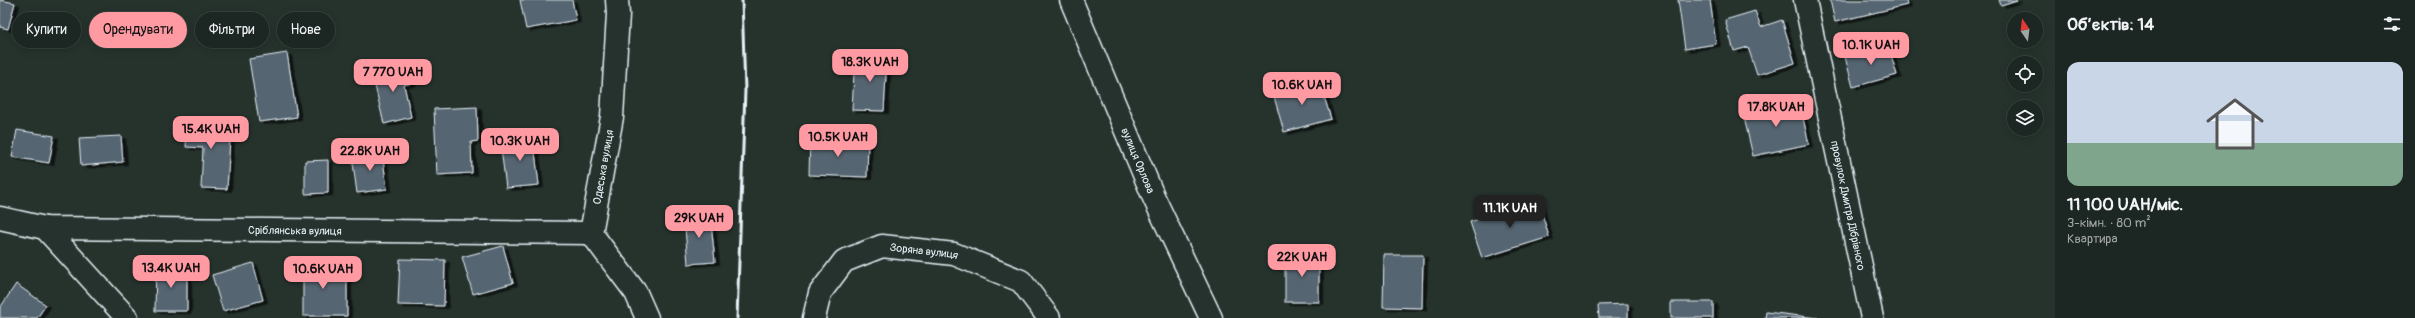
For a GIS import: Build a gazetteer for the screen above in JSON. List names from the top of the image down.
{
  "streets": {
    "street": [
      "вулиця Орлова",
      "Одеська вулиця",
      "провулок Дмитра Дібрівного",
      "Сріблянська вулиця",
      "Зоряна вулиця"
    ]
  },
  "crossings": [
    ["Одеська вулиця", "Сріблянська вулиця"]
  ],
  "north": "top",
  "page": {
    "heading": "Об’єктів: 14",
    "chip": [
      "Купити",
      "Орендувати",
      "Фільтри",
      "Нове"
    ],
    "price": [
      "10.1K UAH",
      "18.3K UAH",
      "7 770 UAH",
      "10.6K UAH",
      "17.8K UAH",
      "15.4K UAH",
      "10.5K UAH",
      "10.3K UAH",
      "22.8K UAH",
      "11.1K UAH",
      "29K UAH",
      "22K UAH",
      "13.4K UAH",
      "10.6K UAH"
    ],
    "list": [
      {
        "name": "11 100 UAH/міс.",
        "note": "3-кімн. · 80 m² · Квартира"
      }
    ]
  }
}
